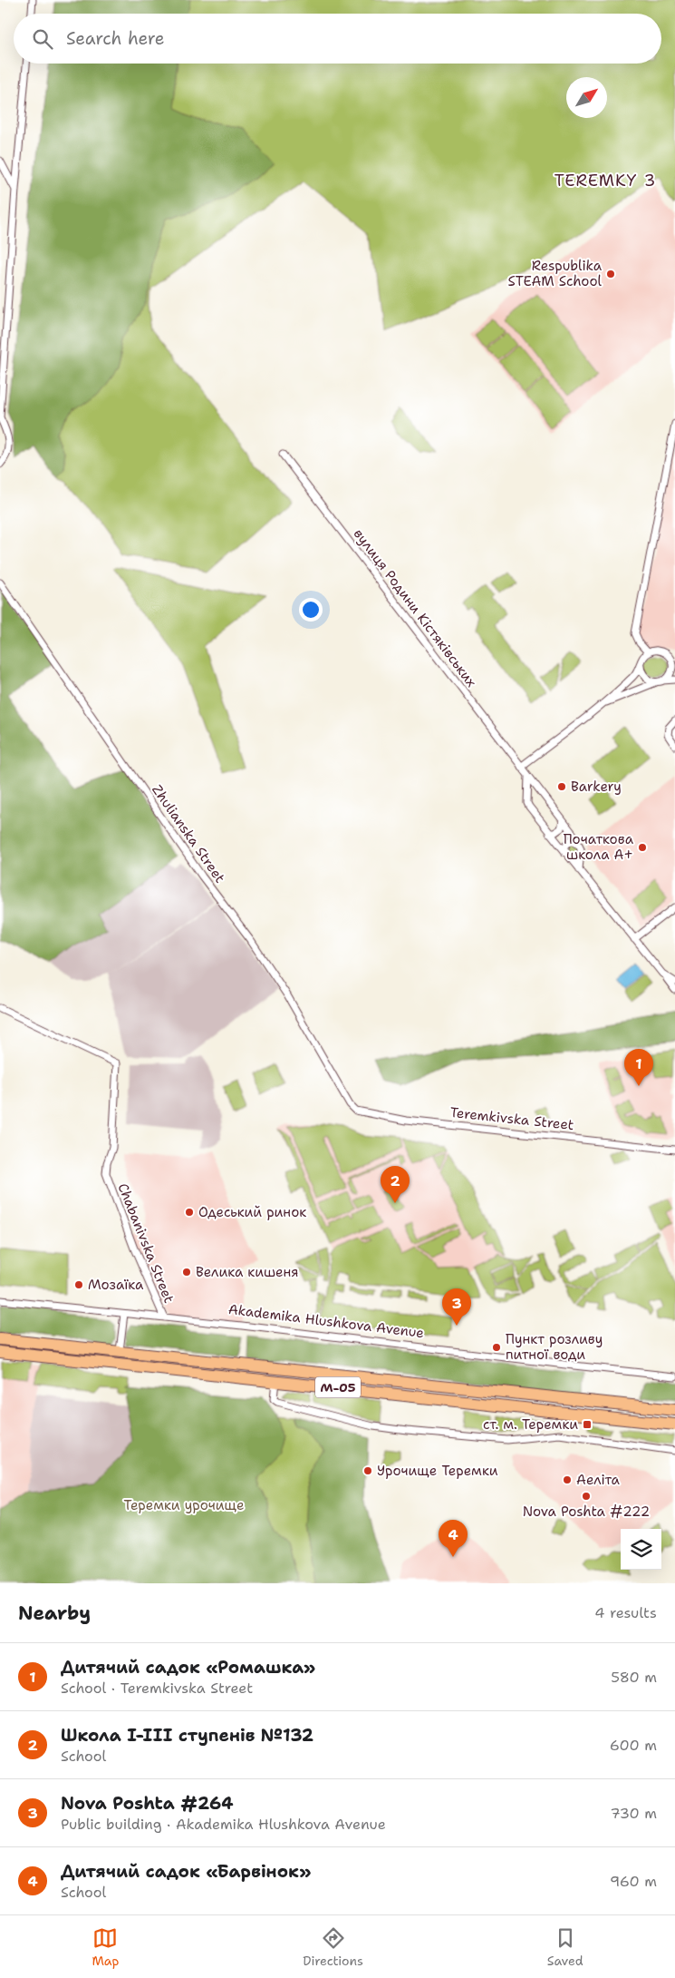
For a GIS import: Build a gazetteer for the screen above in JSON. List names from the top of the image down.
{
  "streets": {
    "highway": ["М-05"],
    "street": [
      "вулиця Родини Кістяківських",
      "Zhulianska Street",
      "Teremkivska Street",
      "Chabanivska Street",
      "Akademika Hlushkova Avenue"
    ]
  },
  "crossings": [
    ["Zhulianska Street", "Teremkivska Street"],
    ["Chabanivska Street", "Akademika Hlushkova Avenue"]
  ],
  "districts": ["TEREMKY 3"],
  "parks": ["Теремки урочище"],
  "places": {
    "other": [
      "Respublika STEAM School",
      "Barkery",
      "Початкова школа А+",
      "Одеський ринок",
      "Велика кишеня",
      "Мозаїка",
      "Пункт розливу питної води",
      "Урочище Теремки",
      "Аеліта",
      "Nova Poshta #222"
    ],
    "transit": ["ст. м. Теремки"]
  },
  "north": "top right",
  "page": {
    "search": "Search here",
    "pins": [
      "1",
      "2",
      "3",
      "4"
    ],
    "heading": ["Nearby", "4 results"],
    "list": [
      {
        "mark": "1",
        "name": "Дитячий садок «Ромашка»",
        "note": "School · Teremkivska Street",
        "value": "580 m"
      },
      {
        "mark": "2",
        "name": "Школа І-ІІІ ступенів №132",
        "note": "School",
        "value": "600 m"
      },
      {
        "mark": "3",
        "name": "Nova Poshta #264",
        "note": "Public building · Akademika Hlushkova Avenue",
        "value": "730 m"
      },
      {
        "mark": "4",
        "name": "Дитячий садок «Барвінок»",
        "note": "School",
        "value": "960 m"
      }
    ],
    "nav": ["Map", "Directions", "Saved"]
  }
}
